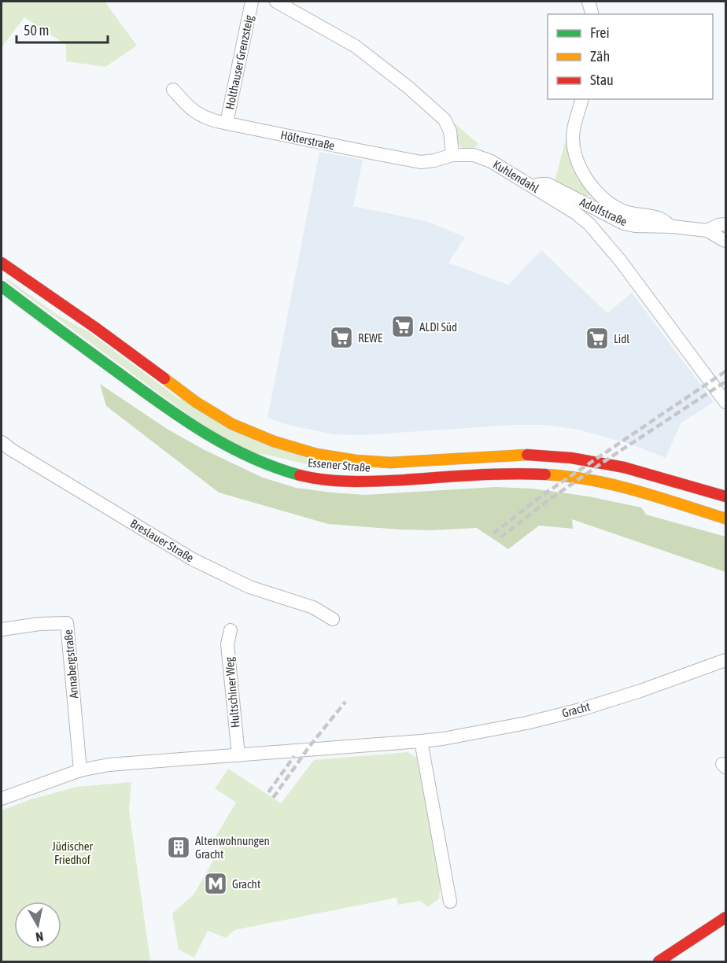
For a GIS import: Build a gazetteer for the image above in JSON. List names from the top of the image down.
{
  "streets": {
    "main road": ["Essener Straße"],
    "street": [
      "Holthauser Grenzsteig",
      "Hölterstraße",
      "Kuhlendahl",
      "Adolfstraße",
      "Breslauer Straße",
      "Annabergstraße",
      "Hultschiner Weg",
      "Gracht"
    ]
  },
  "crossings": [
    ["Holthauser Grenzsteig", "Hölterstraße"],
    ["Hölterstraße", "Kuhlendahl"],
    ["Kuhlendahl", "Adolfstraße"],
    ["Annabergstraße", "Gracht"],
    ["Hultschiner Weg", "Gracht"]
  ],
  "parks": ["Jüdischer Friedhof"],
  "places": {
    "supermarket": ["ALDI Süd", "REWE", "Lidl"],
    "building": ["Altenwohnungen Gracht"],
    "metro station": ["Gracht"]
  },
  "legend": ["Frei", "Zäh", "Stau"],
  "scale_bar": "50 m",
  "north": "bottom"
}
